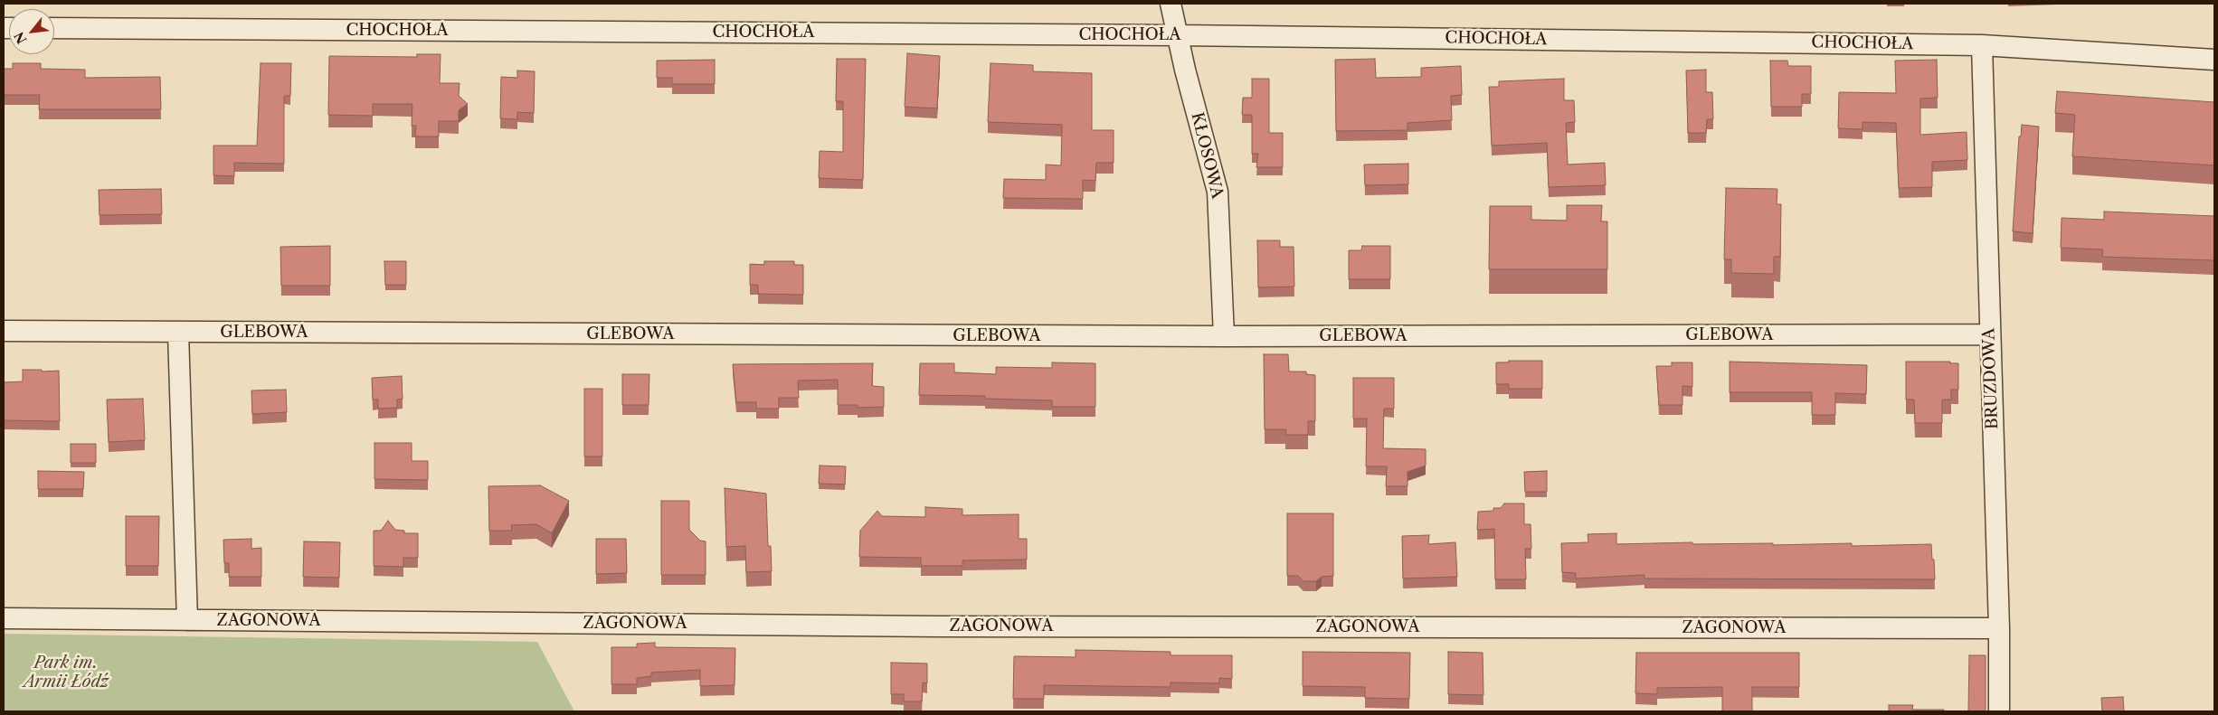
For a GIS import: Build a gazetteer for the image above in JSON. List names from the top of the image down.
{
  "streets": {
    "street": [
      "CHOCHOŁA",
      "KŁOSOWA",
      "GLEBOWA",
      "BRUZDOWA",
      "ZAGONOWA"
    ]
  },
  "crossings": [
    ["CHOCHOŁA", "KŁOSOWA"],
    ["CHOCHOŁA", "BRUZDOWA"],
    ["KŁOSOWA", "GLEBOWA"],
    ["GLEBOWA", "BRUZDOWA"],
    ["BRUZDOWA", "ZAGONOWA"]
  ],
  "parks": ["Park im. Armii Łódź"],
  "north": "bottom left"
}
